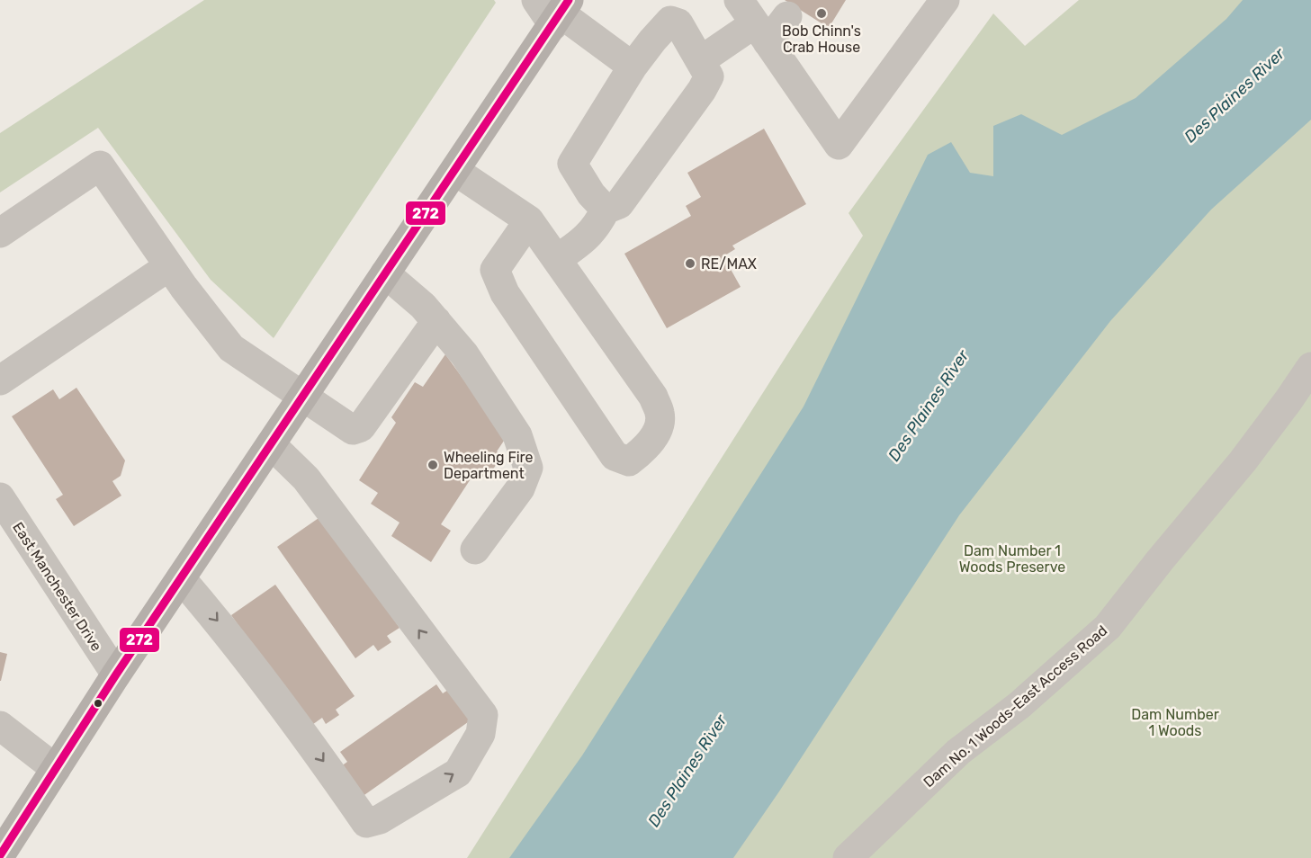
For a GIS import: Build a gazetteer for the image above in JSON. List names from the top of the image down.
{
  "streets": {
    "street": ["East Manchester Drive", "Dam No. 1 Woods-East Access Road"]
  },
  "water": ["Des Plaines River"],
  "parks": ["Dam Number 1 Woods Preserve", "Dam Number 1 Woods"],
  "places": ["Bob Chinn's Crab House", "RE/MAX", "Wheeling Fire Department"],
  "lines": ["transit line 272"]
}
